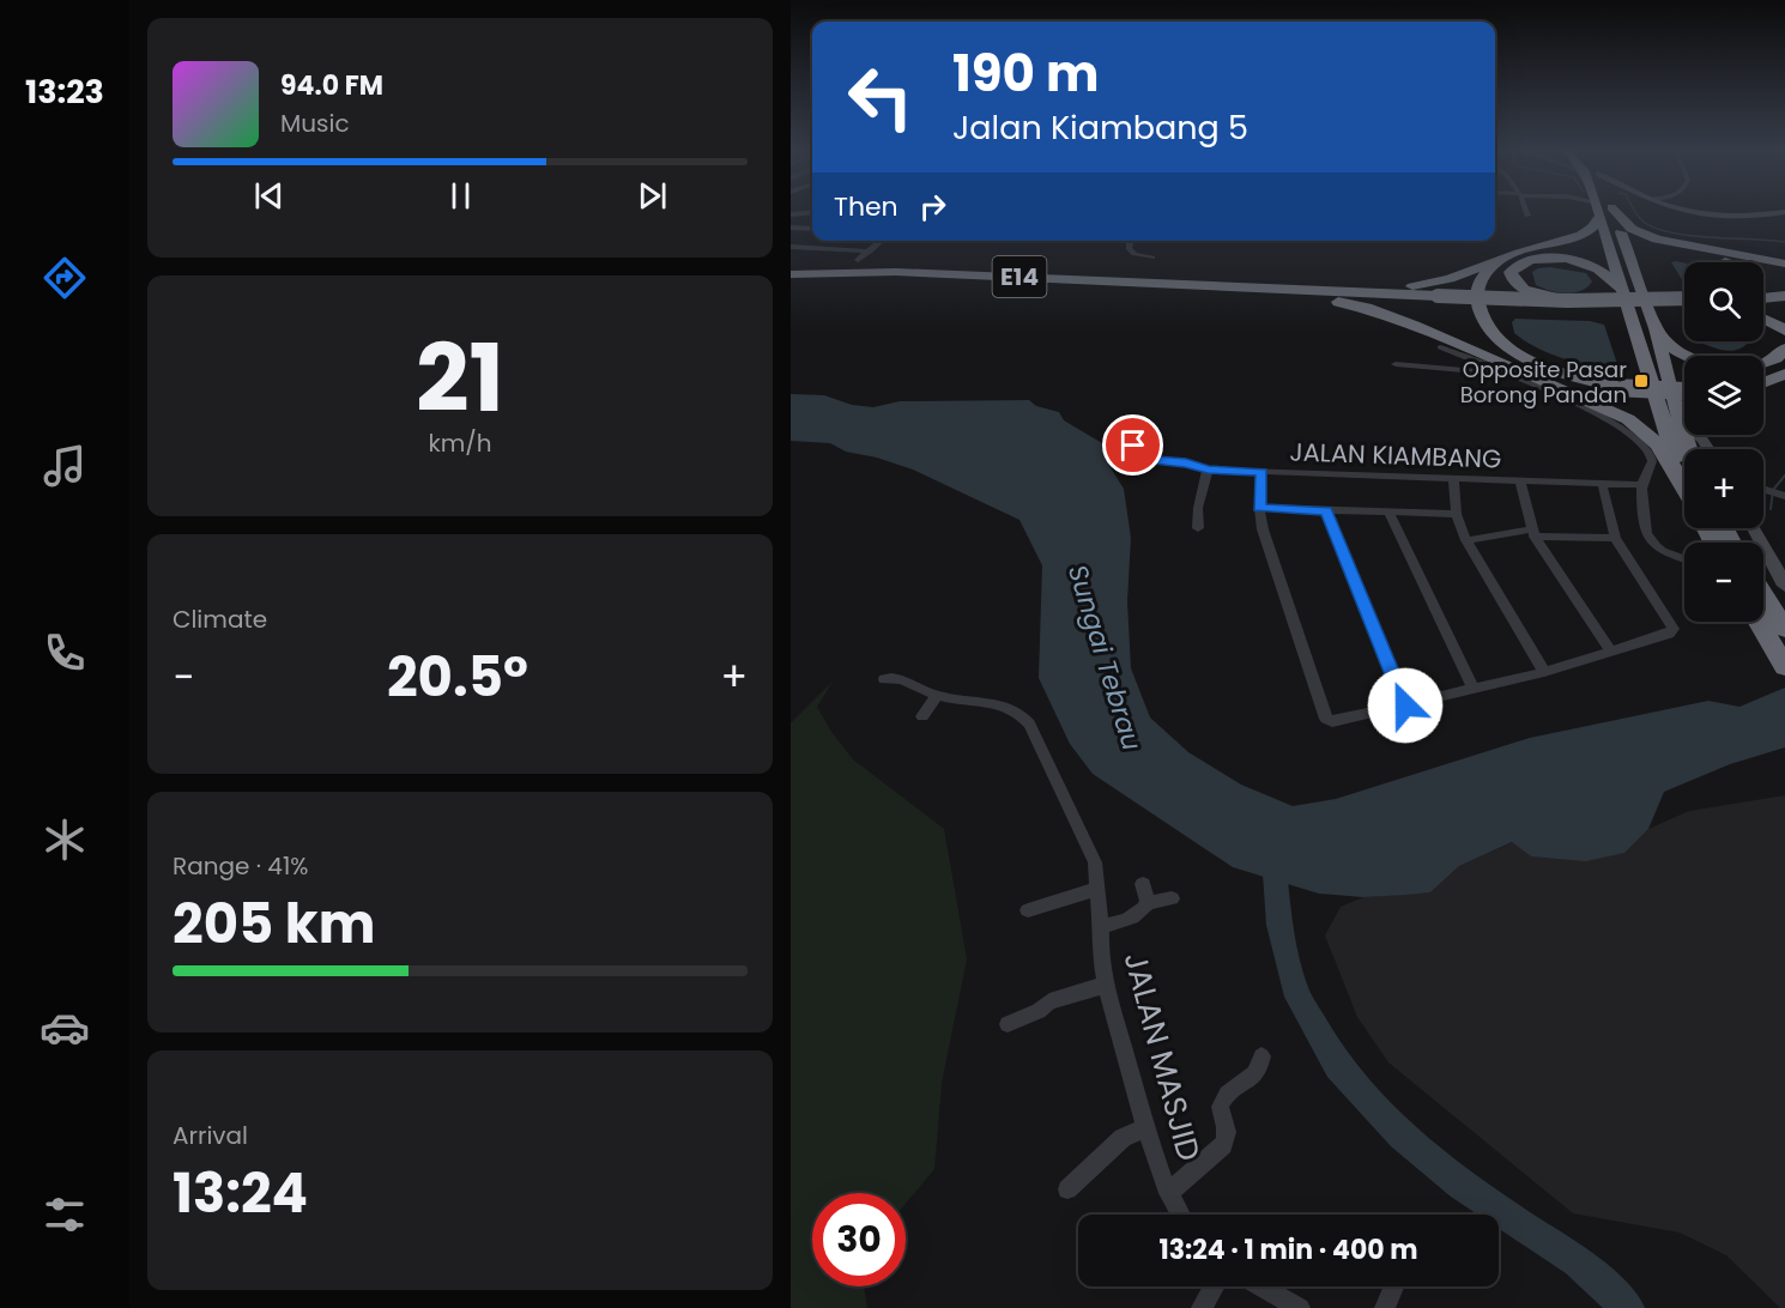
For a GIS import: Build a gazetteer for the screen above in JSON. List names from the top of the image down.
{
  "streets": {
    "highway": ["E14"],
    "street": ["JALAN KIAMBANG", "JALAN MASJID"]
  },
  "water": ["Sungai Tebrau"],
  "places": {
    "transit": ["Opposite Pasar Borong Pandan"]
  },
  "page": {
    "tabs": "13:23",
    "turn": ["190 m", "Jalan Kiambang 5"],
    "song": ["94.0 FM", "Music"],
    "then": "Then",
    "map_buttons": ["+", "−"],
    "tile": [
      ["21", "km/h"],
      "Climate",
      ["Range · 41%", "205 km"],
      ["Arrival", "13:24"]
    ],
    "heat": ["−", "20.5°", "+"],
    "limit": "30",
    "trip": "13:24 · 1 min · 400 m"
  }
}
